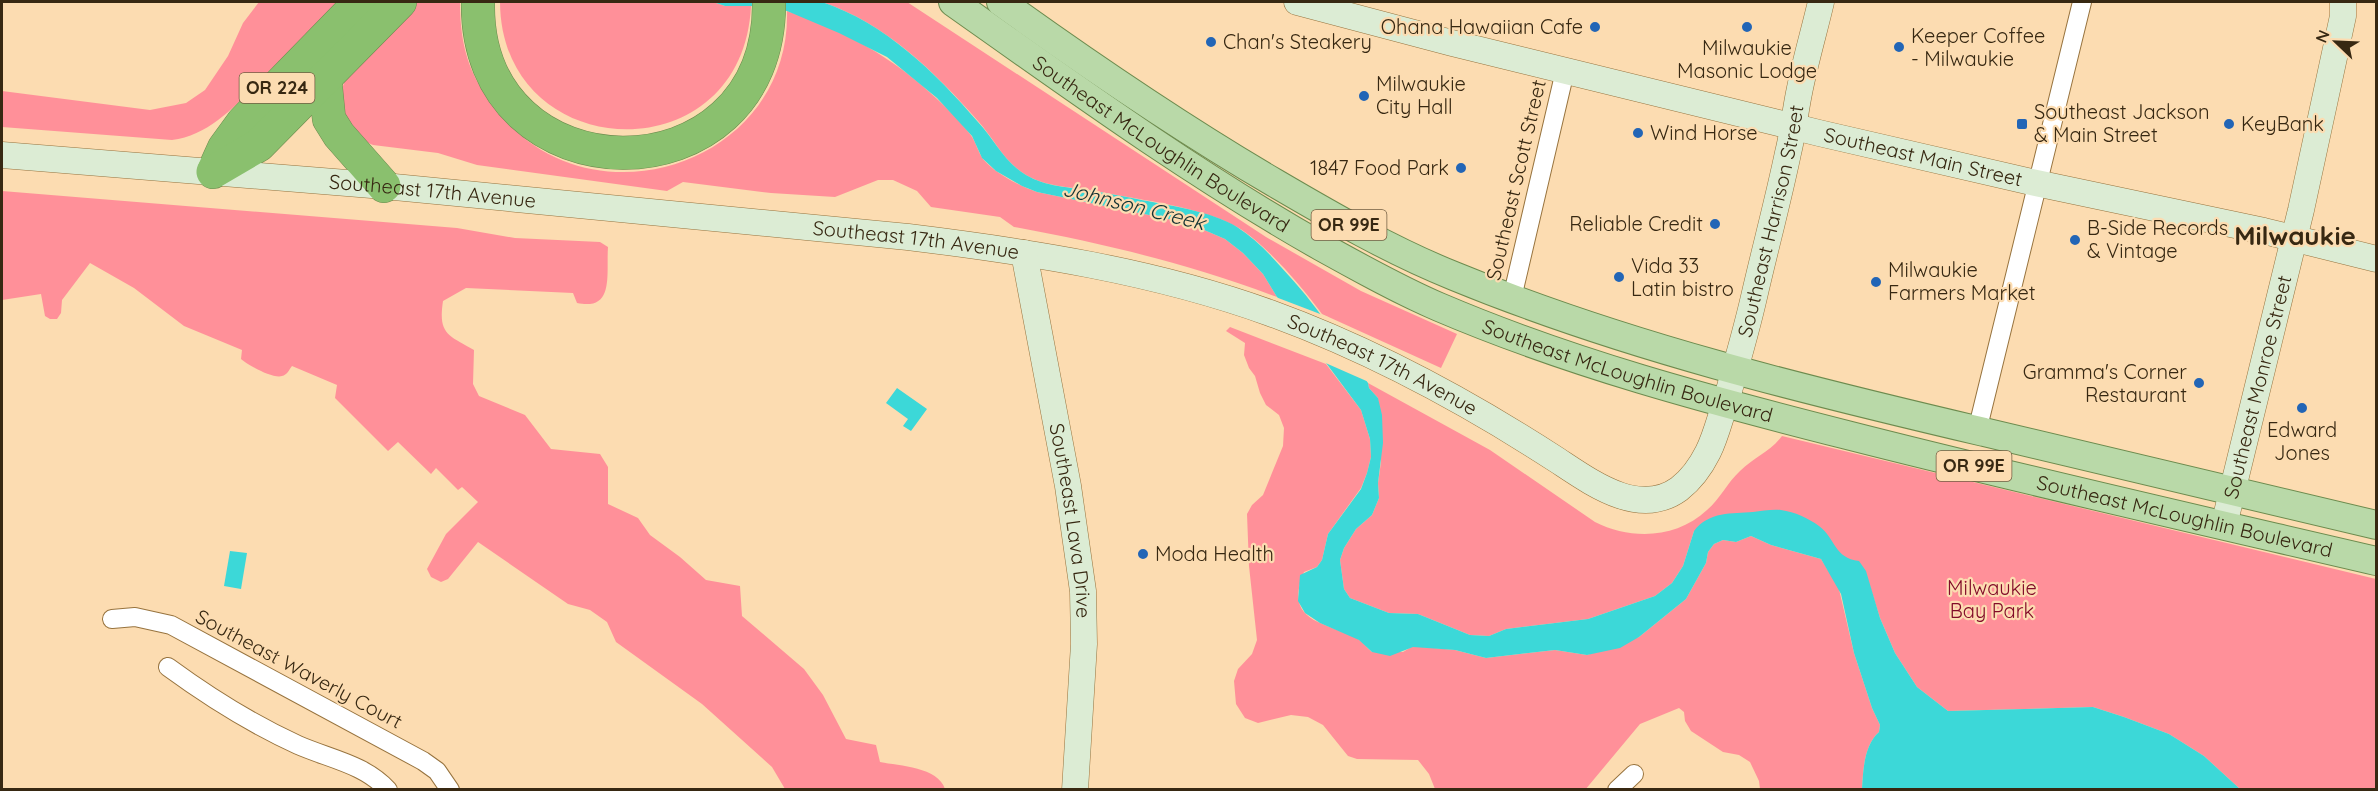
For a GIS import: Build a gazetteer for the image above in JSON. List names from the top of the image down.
{
  "streets": {
    "highway": ["OR 224"],
    "main road": [
      "Southeast McLoughlin Boulevard",
      "Southeast Main Street",
      "Southeast 17th Avenue",
      "Southeast Harrison Street",
      "OR 99E",
      "Southeast Monroe Street",
      "Southeast Lava Drive"
    ],
    "street": ["Southeast Scott Street", "Southeast Waverly Court"]
  },
  "crossings": [
    ["OR 224", "Southeast 17th Avenue"],
    ["Southeast McLoughlin Boulevard", "Southeast Scott Street"],
    ["Southeast McLoughlin Boulevard", "Southeast 17th Avenue"],
    ["Southeast McLoughlin Boulevard", "Southeast Harrison Street"],
    ["Southeast McLoughlin Boulevard", "Southeast Monroe Street"],
    ["Southeast Main Street", "Southeast Scott Street"],
    ["Southeast Main Street", "Southeast Harrison Street"],
    ["Southeast Main Street", "Southeast Monroe Street"],
    ["Southeast 17th Avenue", "Southeast Harrison Street"],
    ["Southeast 17th Avenue", "Southeast Lava Drive"]
  ],
  "districts": ["Milwaukie"],
  "water": ["Johnson Creek"],
  "parks": ["Milwaukie Bay Park"],
  "places": {
    "other": [
      "Ohana Hawaiian Cafe",
      "Milwaukie Masonic Lodge",
      "Chan's Steakery",
      "Keeper Coffee - Milwaukie",
      "Milwaukie City Hall",
      "KeyBank",
      "Wind Horse",
      "1847 Food Park",
      "Reliable Credit",
      "B-Side Records & Vintage",
      "Vida 33 Latin bistro",
      "Milwaukie Farmers Market",
      "Gramma's Corner Restaurant",
      "Edward Jones",
      "Moda Health"
    ],
    "transit": ["Southeast Jackson & Main Street"]
  },
  "north": "top left"
}
